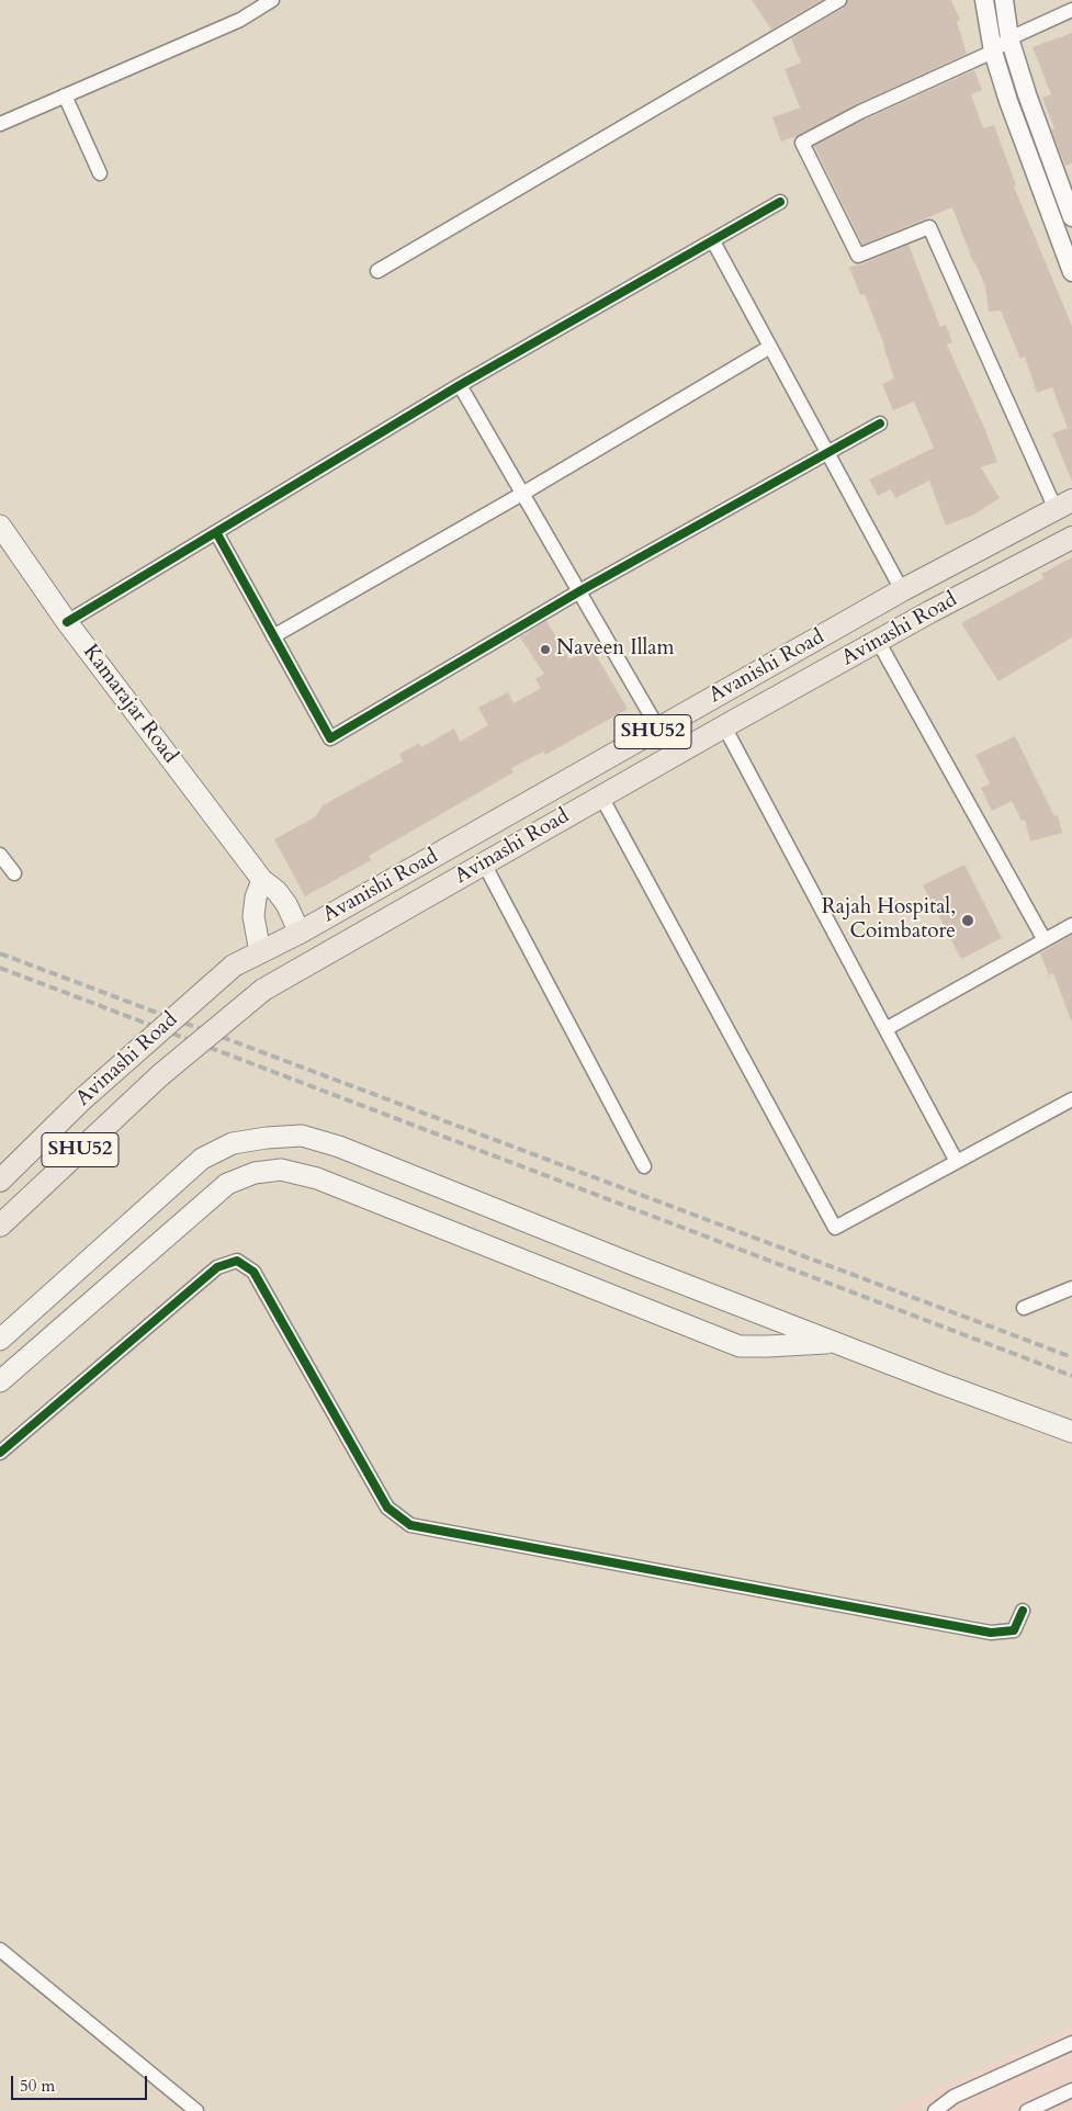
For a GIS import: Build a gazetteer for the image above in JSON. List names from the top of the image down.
{
  "streets": {
    "main road": [
      "Avinashi Road",
      "Avanishi Road",
      "Kamarajar Road",
      "SHU52"
    ]
  },
  "crossings": [
    ["Avinashi Road", "Avanishi Road"],
    ["Avanishi Road", "Kamarajar Road"]
  ],
  "places": ["Naveen Illam", "Rajah Hospital, Coimbatore"],
  "scale_bar": "50 m"
}
